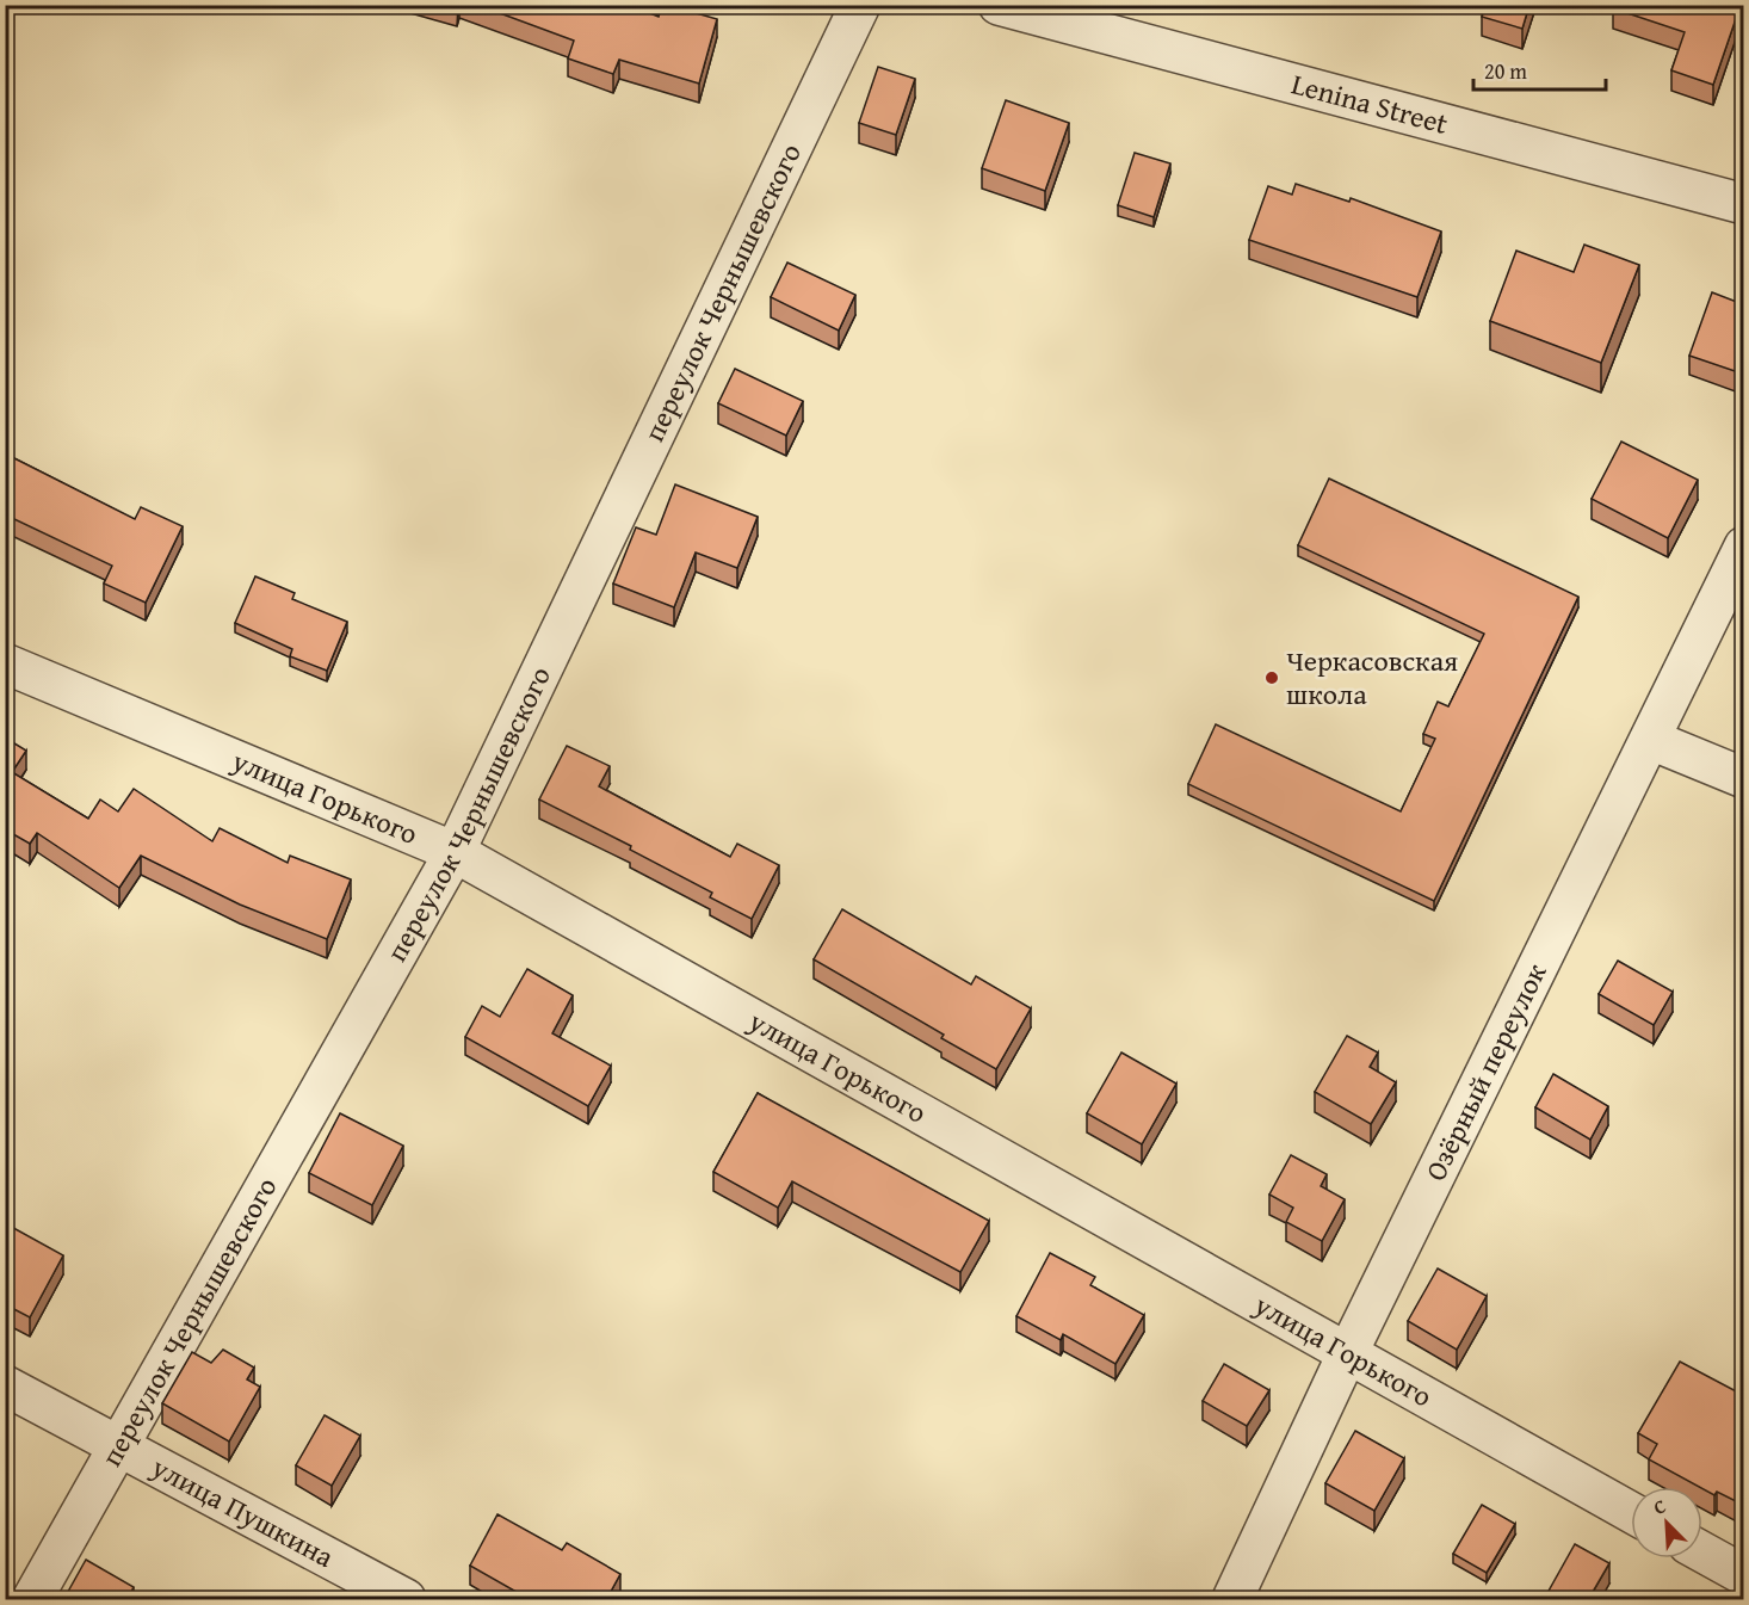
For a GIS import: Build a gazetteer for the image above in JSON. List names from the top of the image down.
{
  "streets": {
    "street": [
      "Lenina Street",
      "переулок Чернышевского",
      "улица Горького",
      "Озёрный переулок",
      "улица Пушкина"
    ]
  },
  "crossings": [
    ["переулок Чернышевского", "улица Горького"],
    ["переулок Чернышевского", "улица Пушкина"],
    ["улица Горького", "Озёрный переулок"]
  ],
  "places": ["Черкасовская школа"],
  "scale_bar": "20 m",
  "north": "top left"
}
